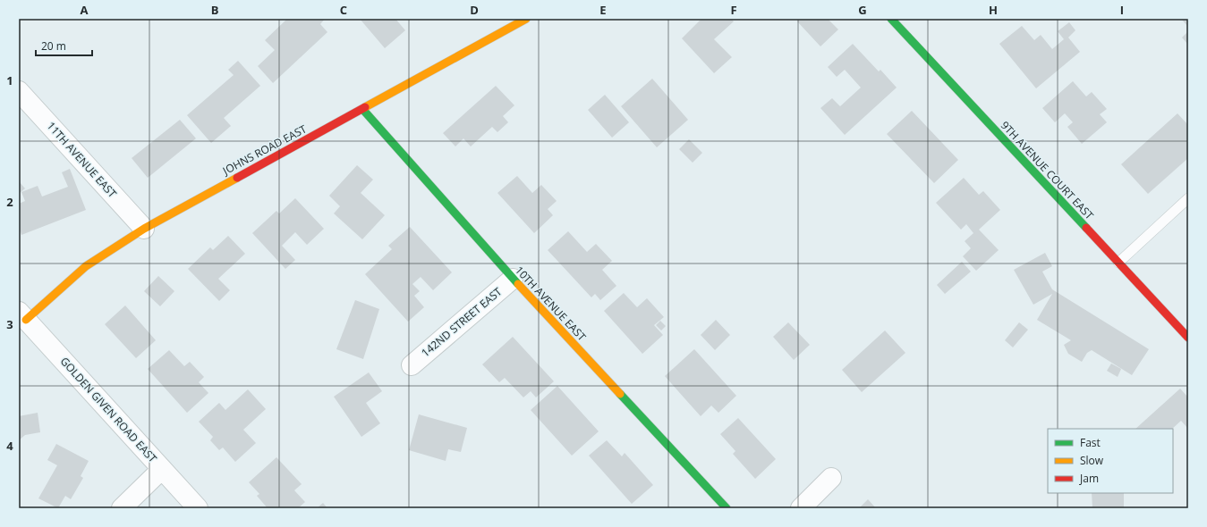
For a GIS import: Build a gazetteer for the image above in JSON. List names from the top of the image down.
{
  "streets": {
    "street": [
      "JOHNS ROAD EAST",
      "11TH AVENUE EAST",
      "9TH AVENUE COURT EAST",
      "10TH AVENUE EAST",
      "142ND STREET EAST",
      "GOLDEN GIVEN ROAD EAST"
    ]
  },
  "crossings": [
    ["JOHNS ROAD EAST", "11TH AVENUE EAST"],
    ["JOHNS ROAD EAST", "10TH AVENUE EAST"],
    ["JOHNS ROAD EAST", "GOLDEN GIVEN ROAD EAST"],
    ["10TH AVENUE EAST", "142ND STREET EAST"]
  ],
  "legend": ["Fast", "Slow", "Jam"],
  "scale_bar": "20 m",
  "grid": {
    "columns": [
      "A",
      "B",
      "C",
      "D",
      "E",
      "F",
      "G",
      "H",
      "I"
    ],
    "rows": [
      "1",
      "2",
      "3",
      "4"
    ]
  }
}
